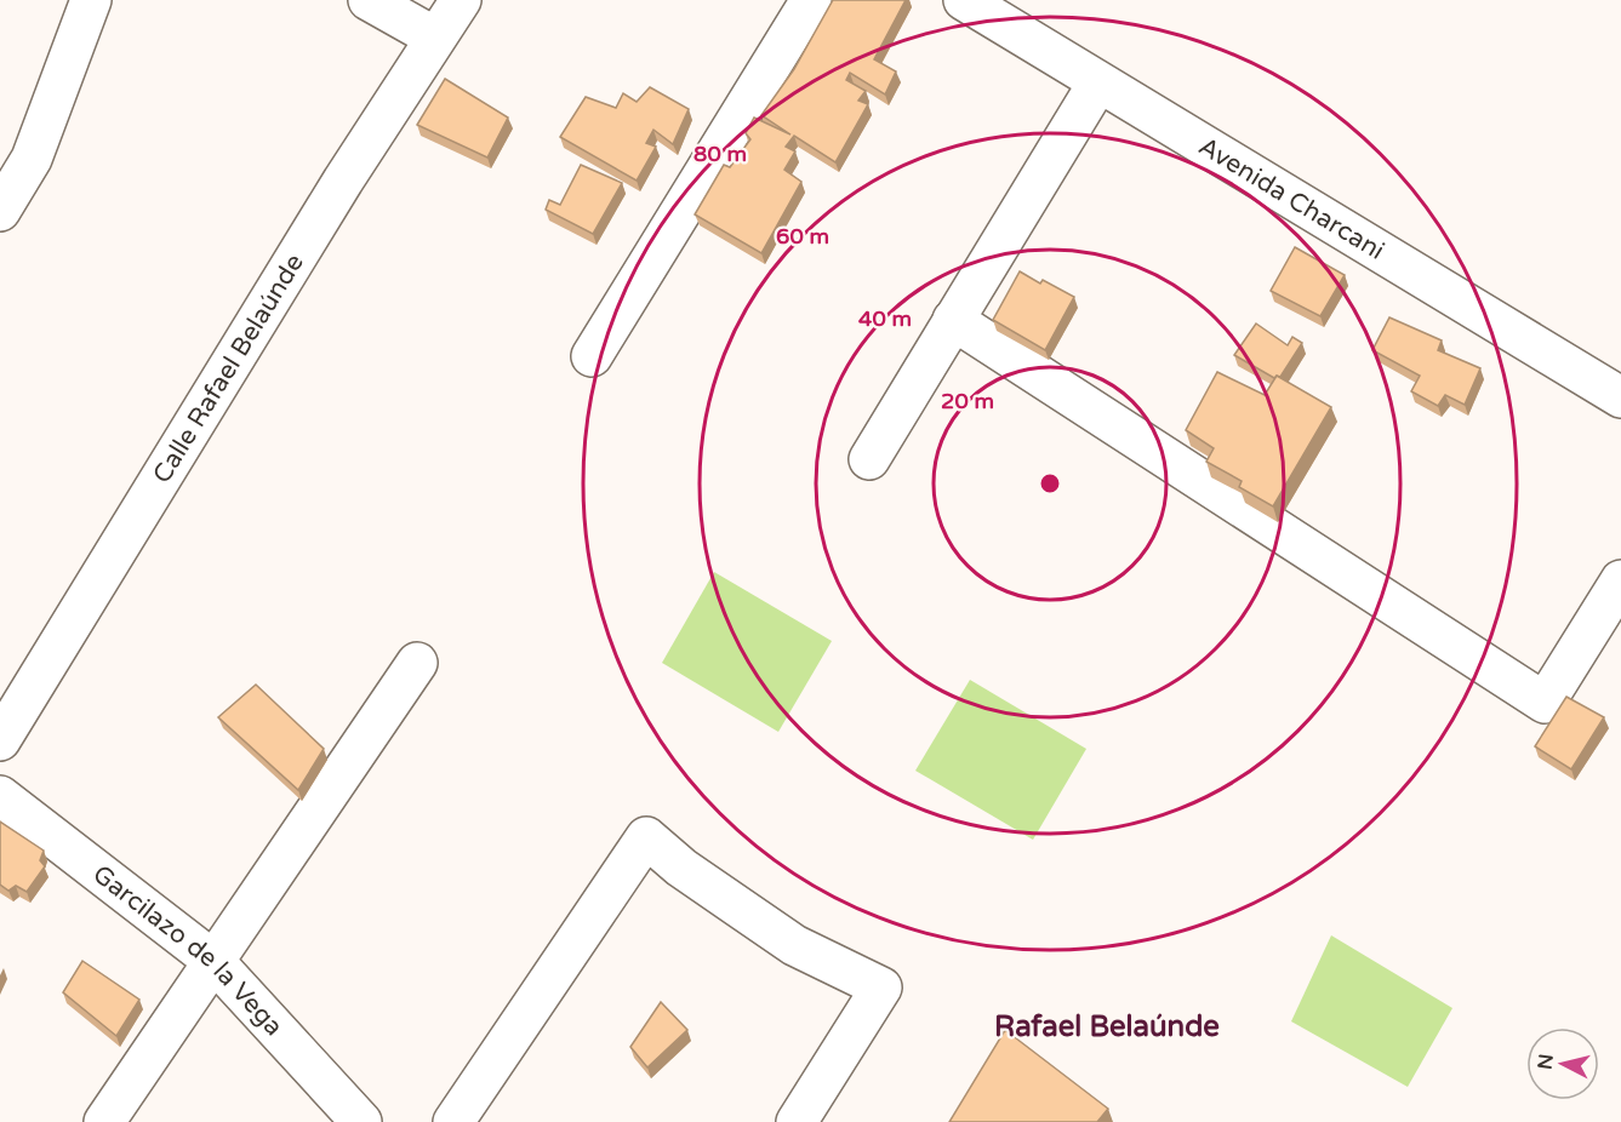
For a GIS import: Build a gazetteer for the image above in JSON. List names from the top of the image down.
{
  "streets": {
    "street": ["Avenida Charcani", "Calle Rafael Belaúnde", "Garcilazo de la Vega"]
  },
  "districts": ["Rafael Belaúnde"],
  "north": "left",
  "rings": [
    "80 m",
    "60 m",
    "40 m",
    "20 m"
  ]
}
